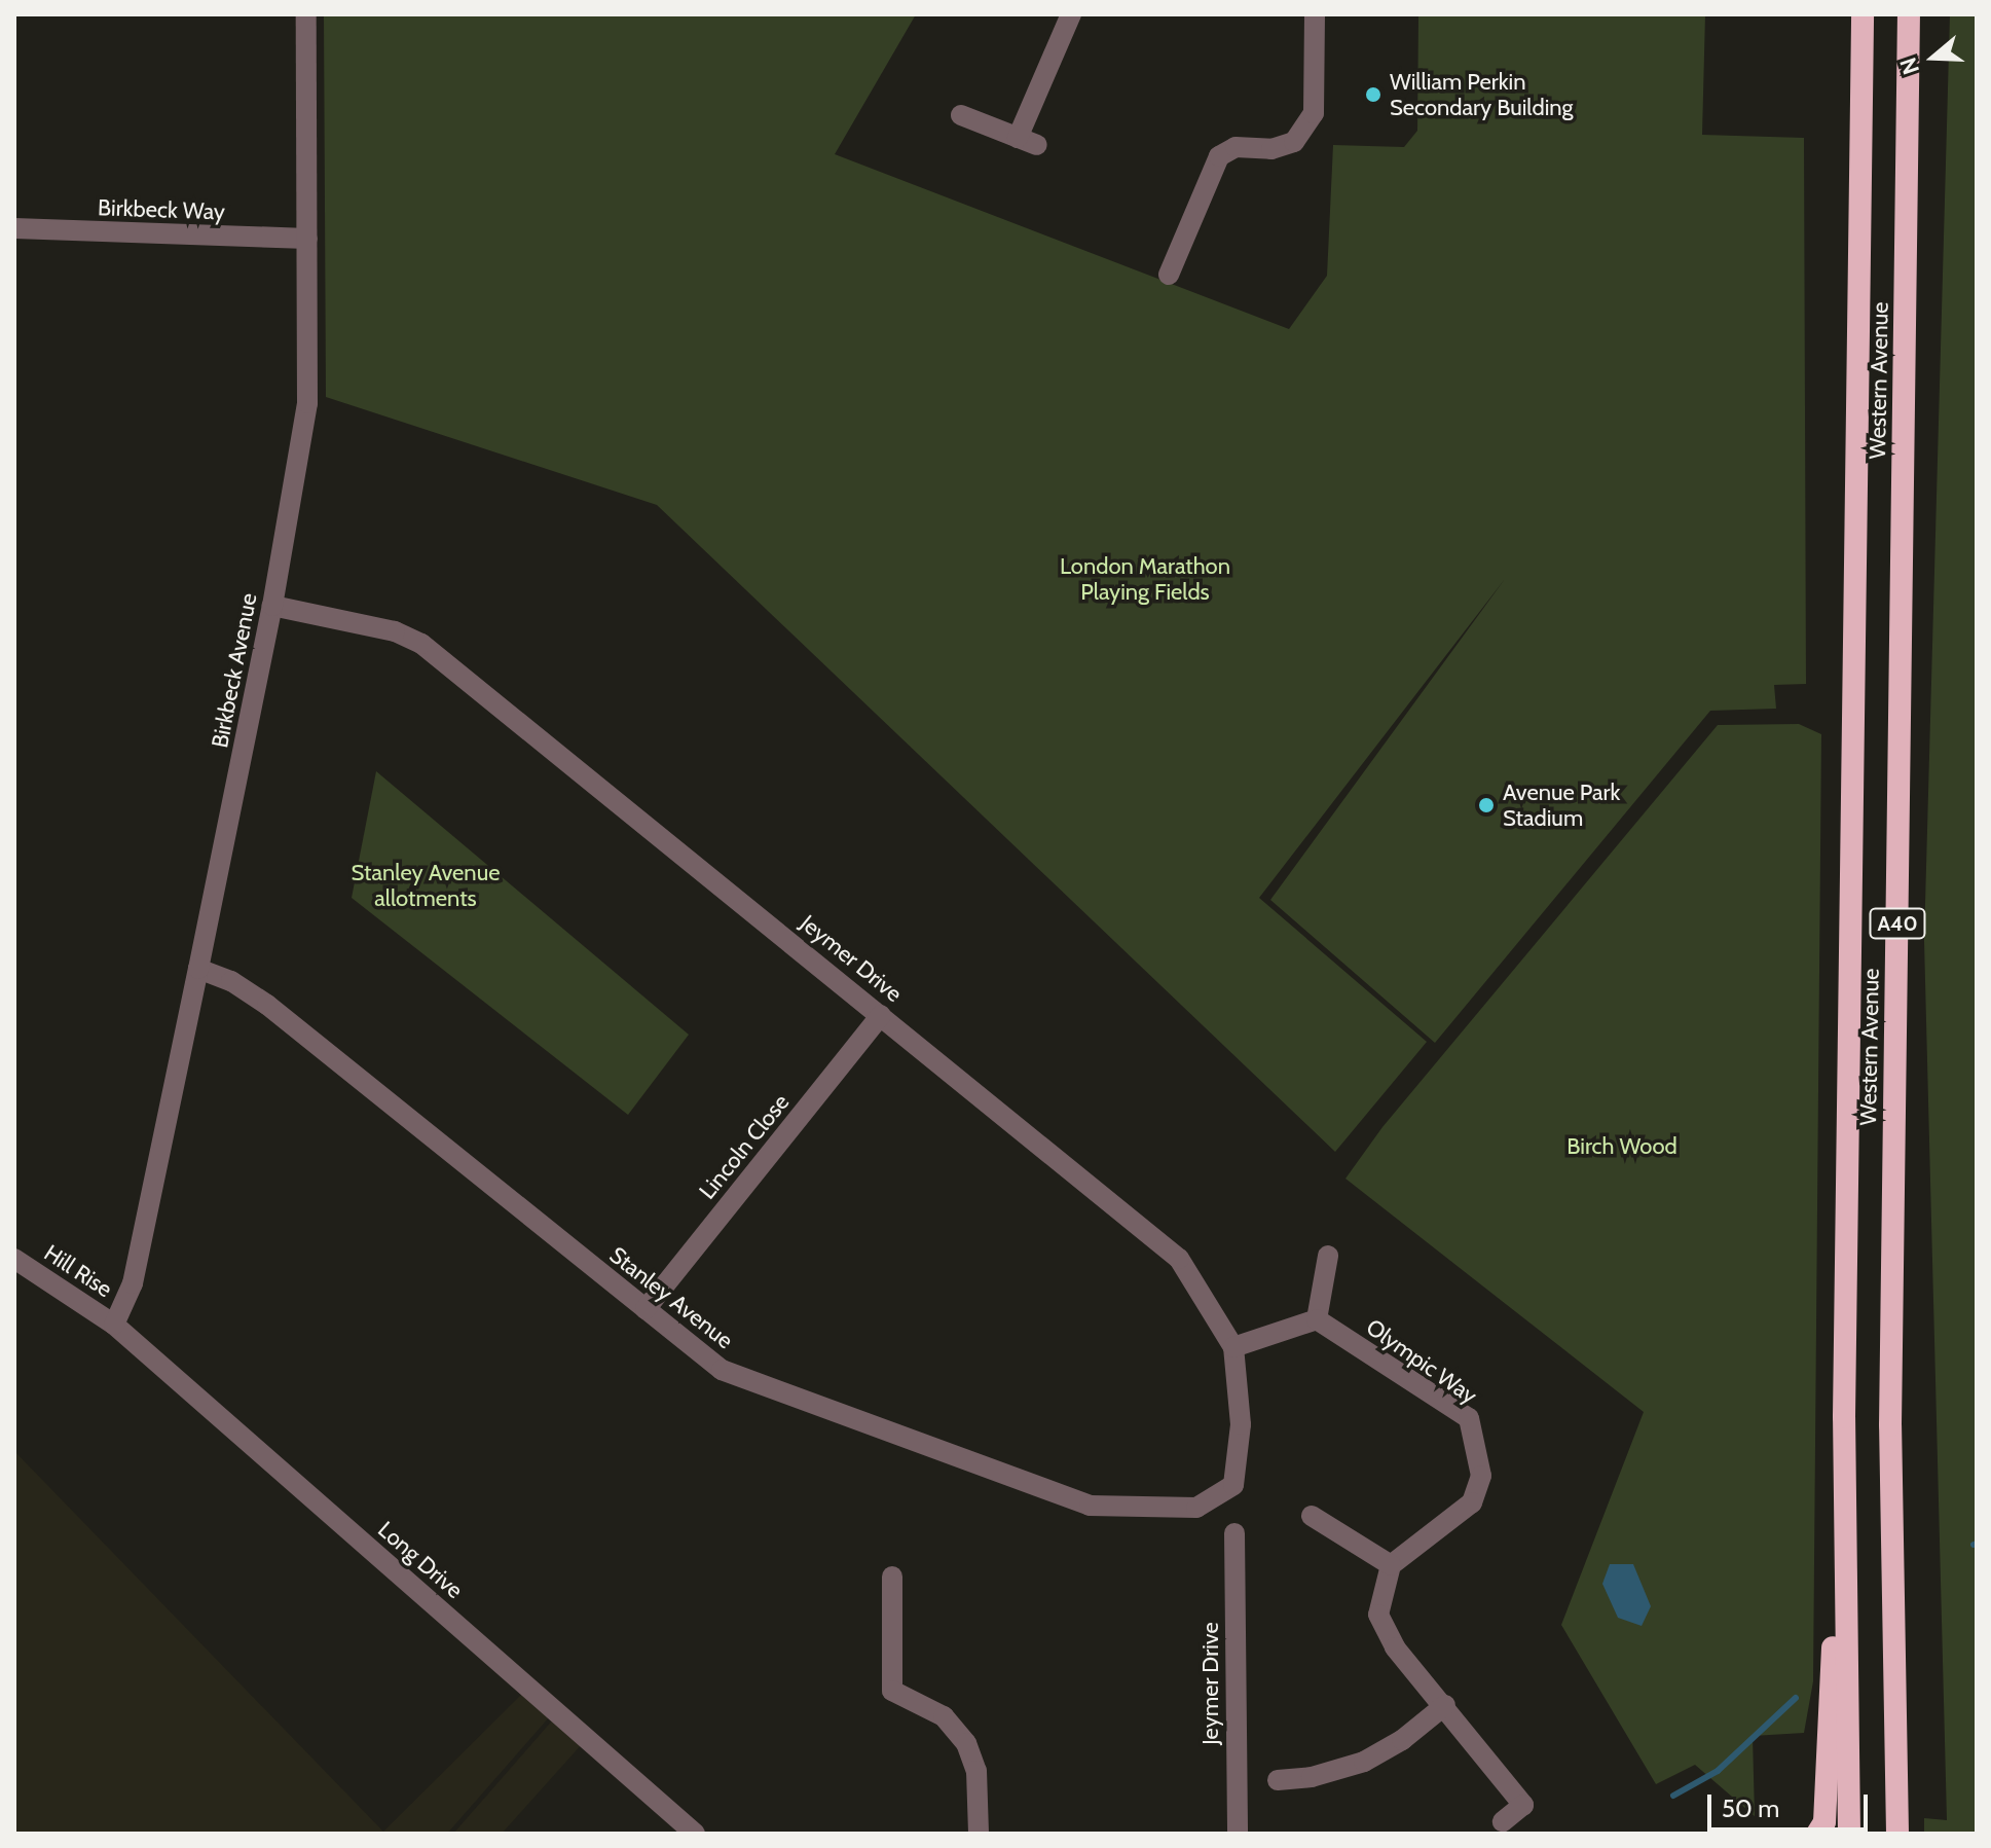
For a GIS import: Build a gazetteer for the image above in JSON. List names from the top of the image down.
{
  "streets": {
    "highway": ["Western Avenue", "A40"],
    "street": [
      "Birkbeck Way",
      "Birkbeck Avenue",
      "Jeymer Drive",
      "Lincoln Close",
      "Hill Rise",
      "Stanley Avenue",
      "Olympic Way",
      "Long Drive"
    ]
  },
  "crossings": [
    ["Birkbeck Way", "Birkbeck Avenue"],
    ["Western Avenue", "A40"],
    ["Birkbeck Avenue", "Jeymer Drive"],
    ["Birkbeck Avenue", "Hill Rise"],
    ["Birkbeck Avenue", "Stanley Avenue"],
    ["Birkbeck Avenue", "Long Drive"],
    ["Jeymer Drive", "Lincoln Close"],
    ["Jeymer Drive", "Stanley Avenue"],
    ["Lincoln Close", "Stanley Avenue"],
    ["Hill Rise", "Long Drive"]
  ],
  "parks": ["London Marathon Playing Fields", "Stanley Avenue allotments", "Birch Wood"],
  "places": ["William Perkin Secondary Building", "Avenue Park Stadium"],
  "scale_bar": "50 m",
  "north": "left"
}
